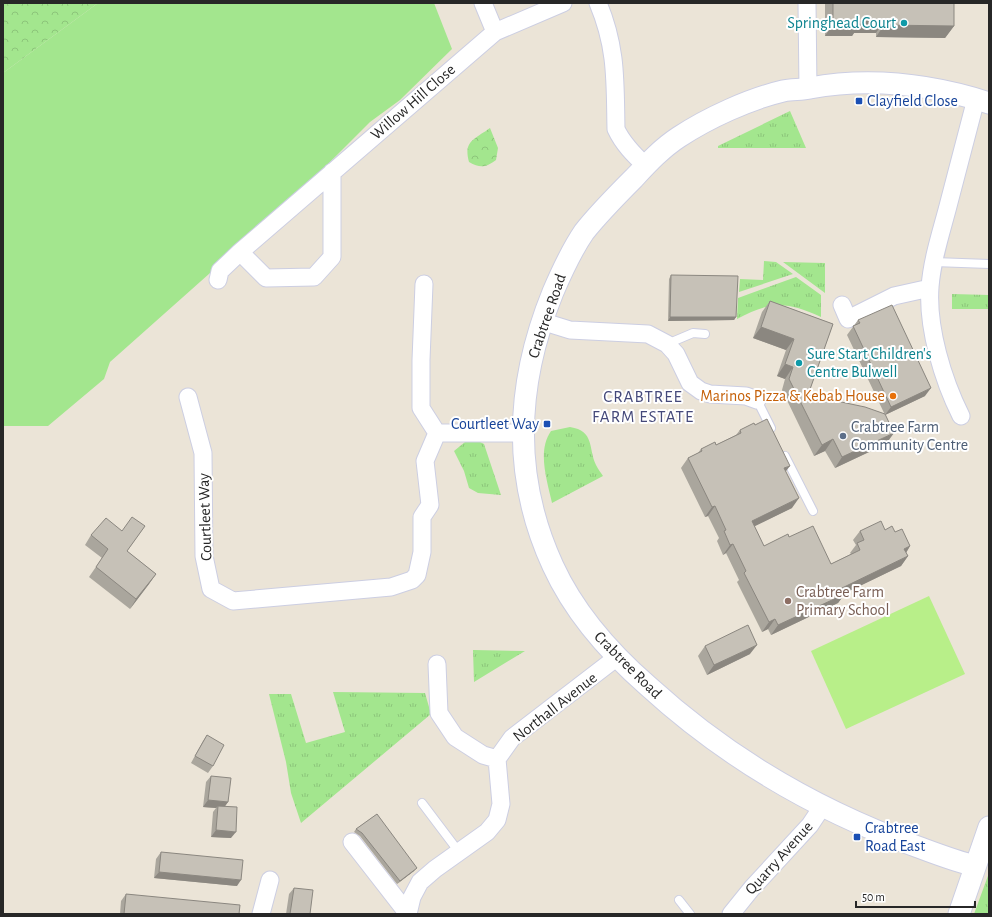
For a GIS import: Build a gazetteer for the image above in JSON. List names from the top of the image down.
{
  "streets": {
    "street": [
      "Willow Hill Close",
      "Crabtree Road",
      "Courtleet Way",
      "Northall Avenue",
      "Quarry Avenue"
    ]
  },
  "crossings": [
    ["Crabtree Road", "Northall Avenue"],
    ["Crabtree Road", "Quarry Avenue"]
  ],
  "districts": ["CRABTREE FARM ESTATE"],
  "places": {
    "other": [
      "Springhead Court",
      "Sure Start Children's Centre Bulwell",
      "Marinos Pizza & Kebab House",
      "Crabtree Farm Community Centre",
      "Crabtree Farm Primary School"
    ],
    "transit": ["Clayfield Close", "Courtleet Way", "Crabtree Road East"]
  },
  "scale_bar": "50 m"
}
